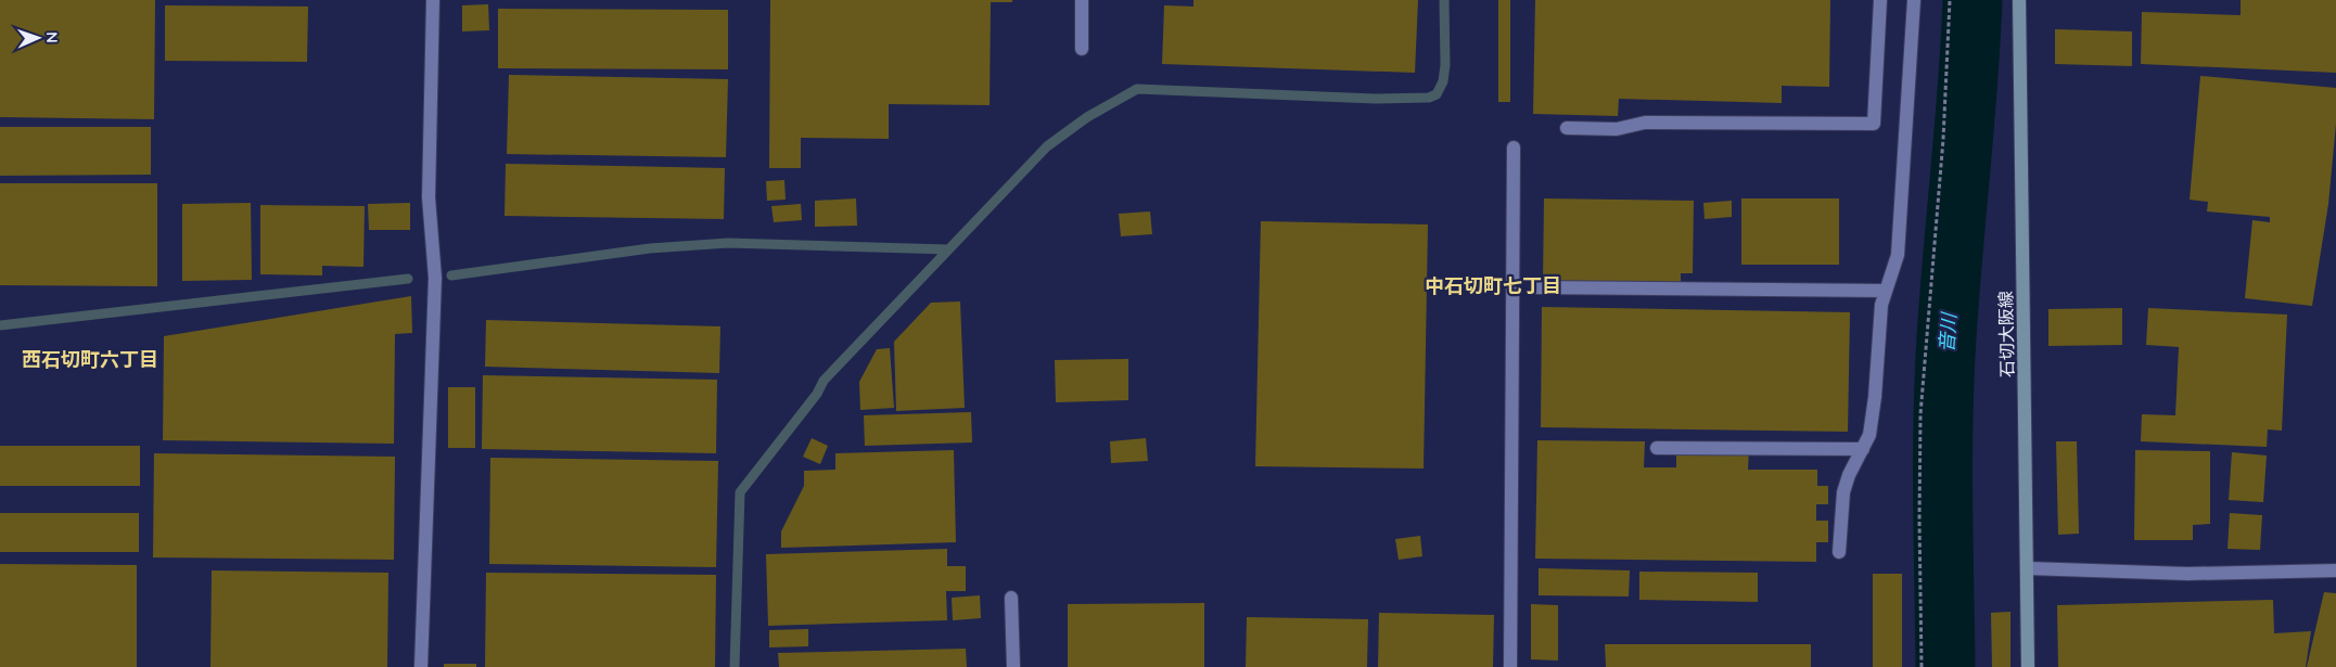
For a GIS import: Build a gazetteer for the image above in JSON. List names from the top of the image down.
{
  "streets": {
    "main road": ["石切大阪線"]
  },
  "districts": ["中石切町七丁目", "西石切町六丁目"],
  "water": ["音川"],
  "north": "right"
}
